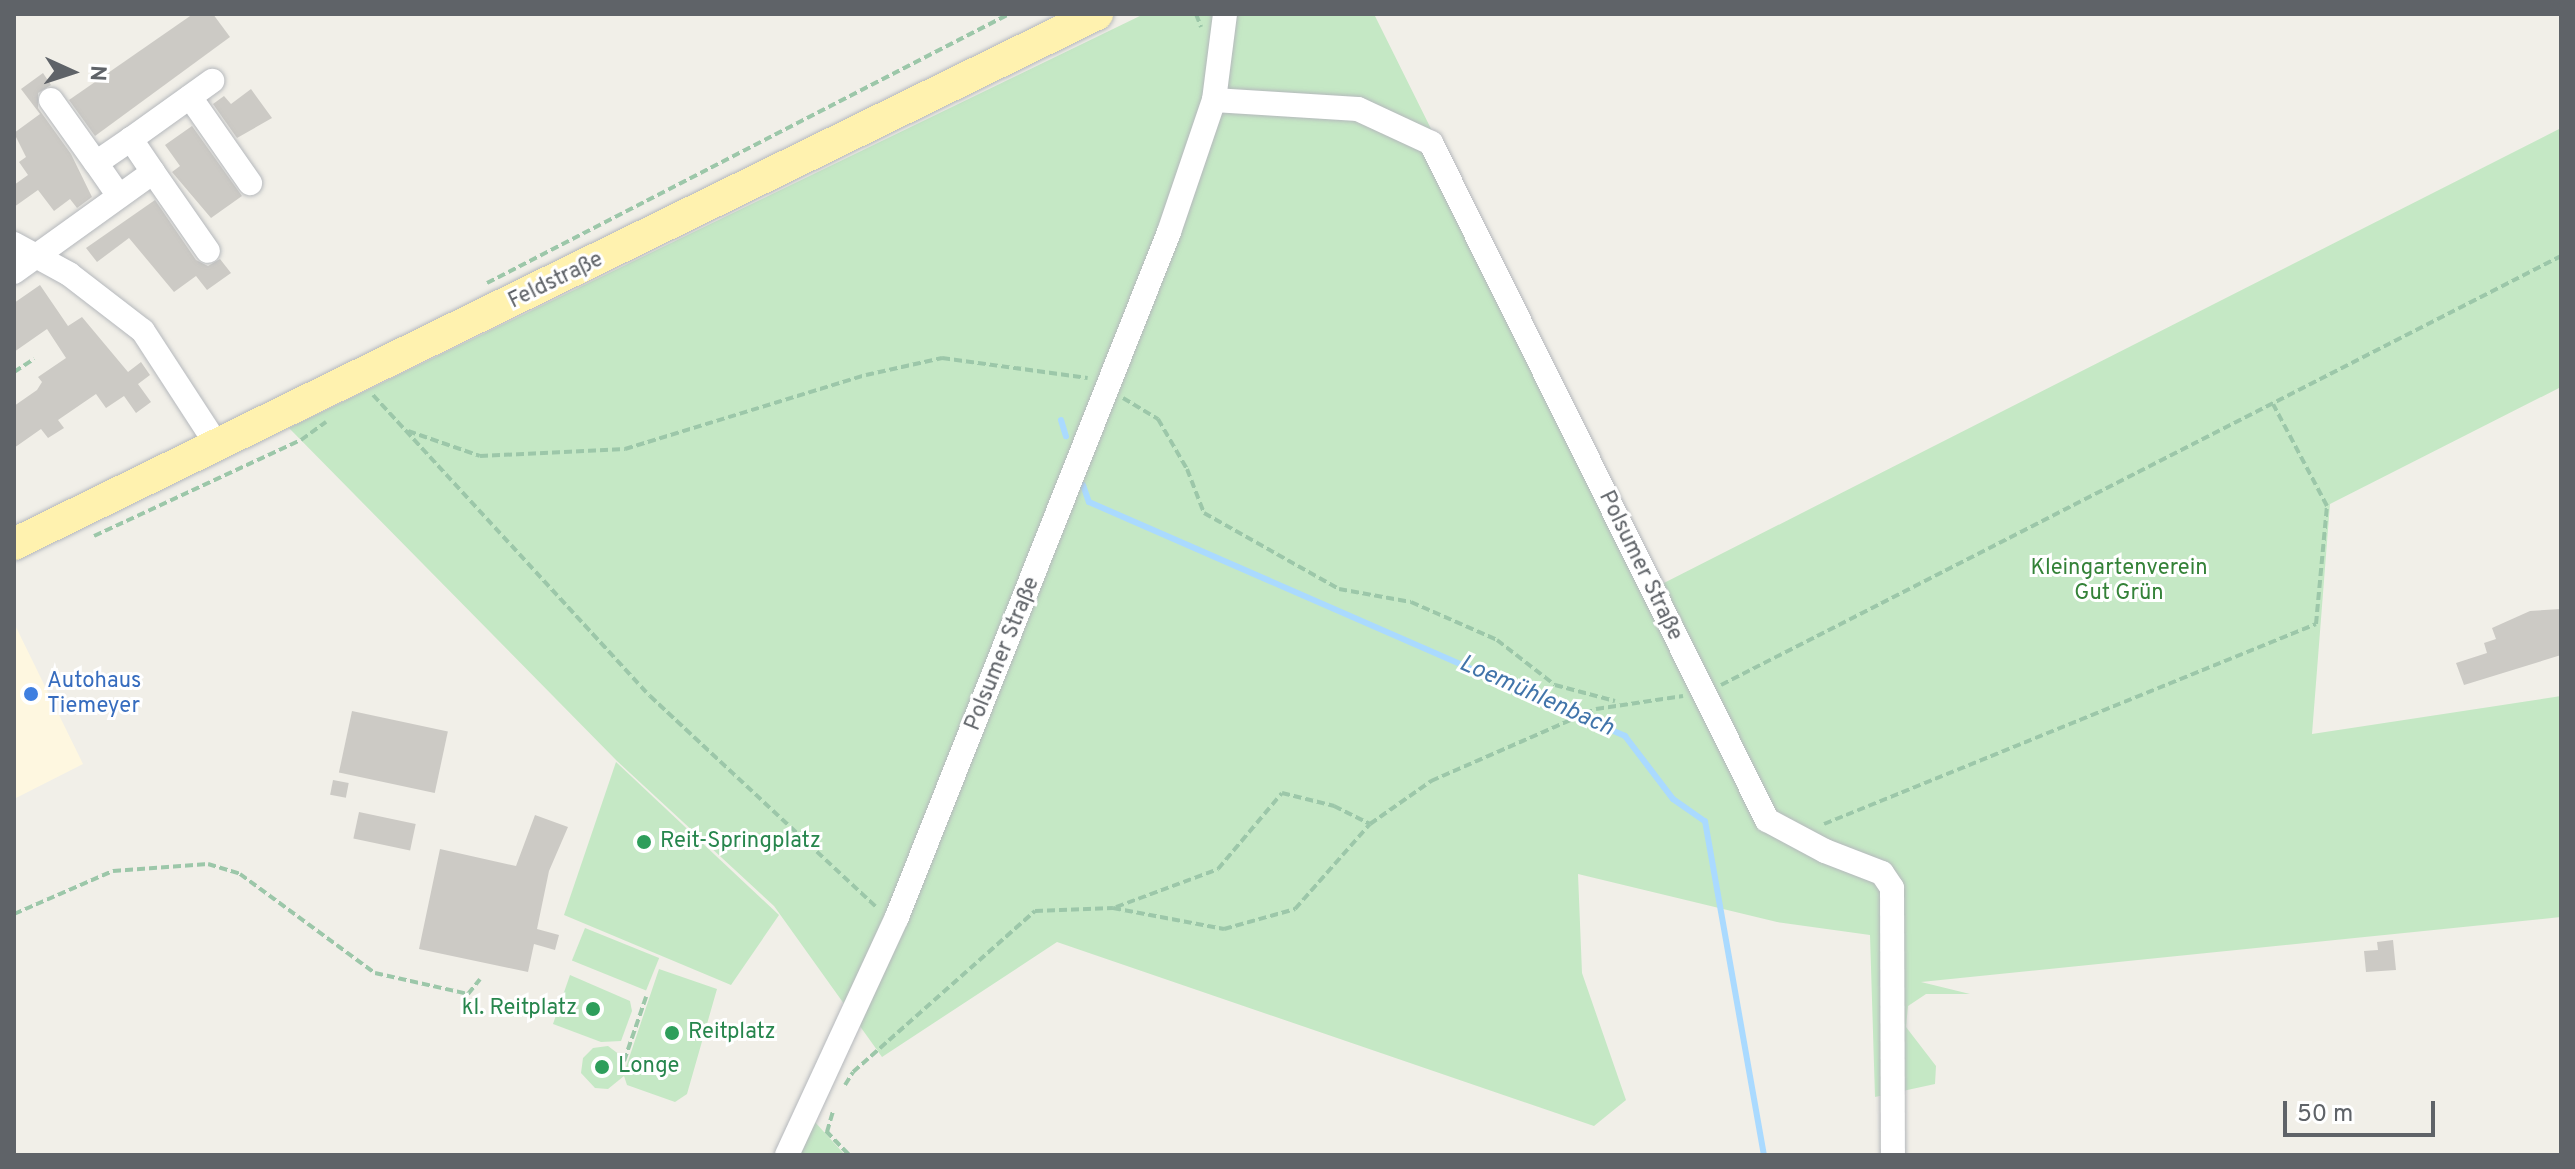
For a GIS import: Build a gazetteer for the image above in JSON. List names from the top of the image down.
{
  "streets": {
    "main road": ["Feldstraße"],
    "street": ["Polsumer Straße"]
  },
  "water": ["Loemühlenbach"],
  "parks": ["Kleingartenverein Gut Grün"],
  "places": [
    "Autohaus Tiemeyer",
    "Reit-Springplatz",
    "kl. Reitplatz",
    "Reitplatz",
    "Longe"
  ],
  "scale_bar": "50 m",
  "north": "right"
}
